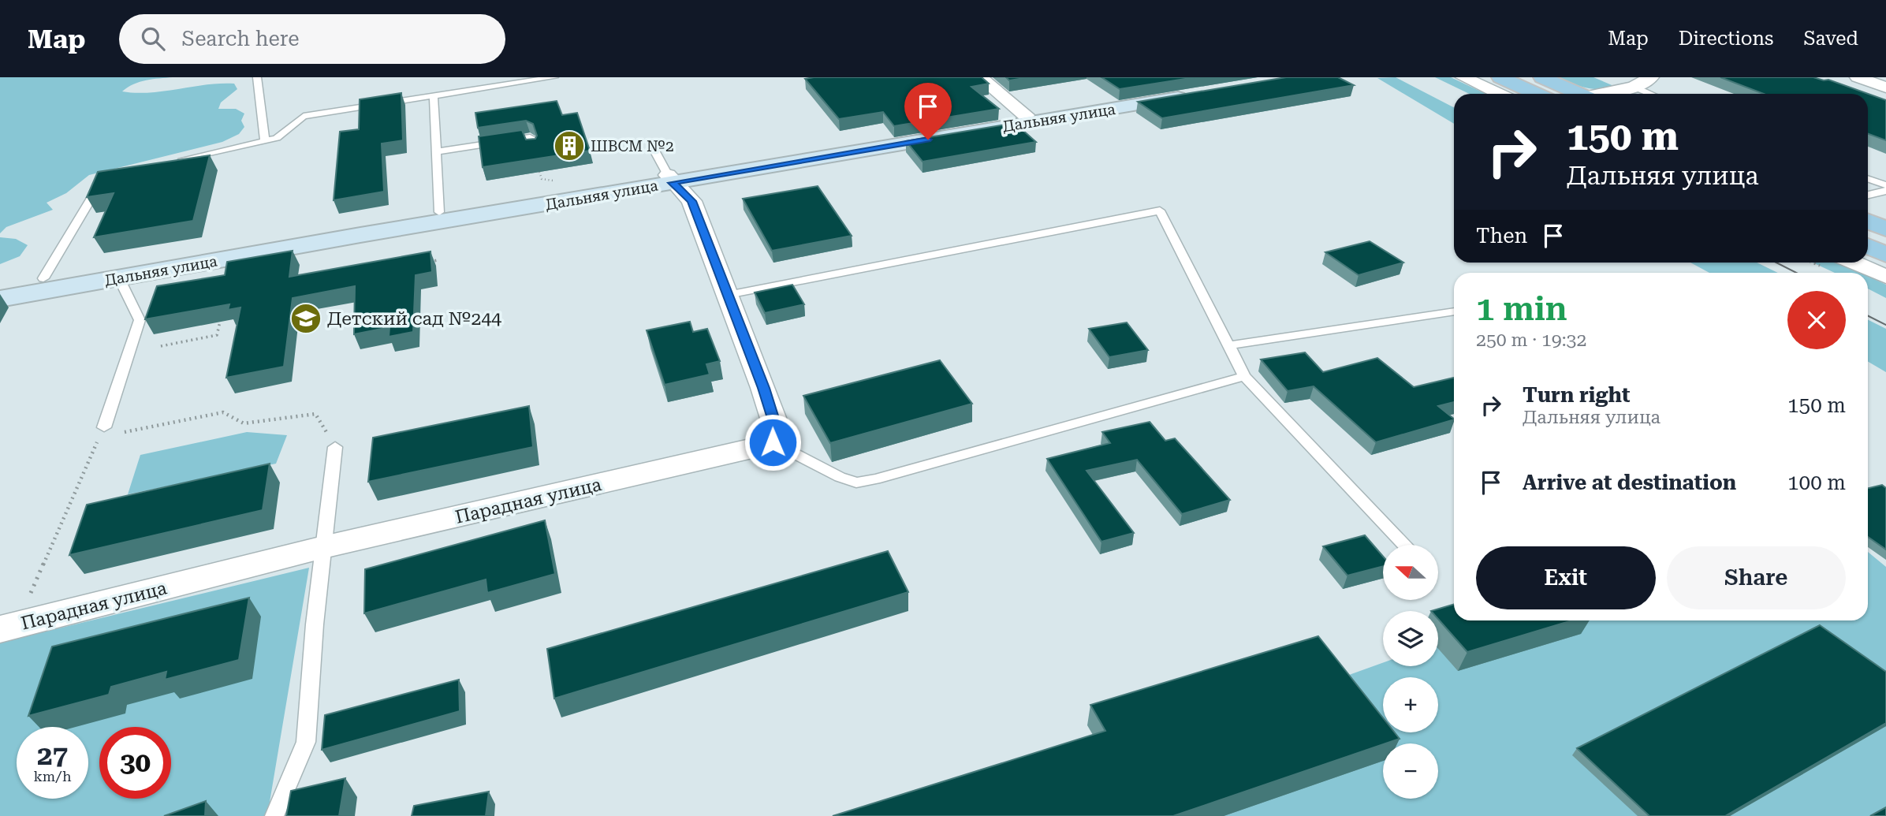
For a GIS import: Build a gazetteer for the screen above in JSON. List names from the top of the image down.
{
  "streets": {
    "main road": ["Дальняя улица"],
    "street": ["Парадная улица"]
  },
  "places": {
    "building": ["ШВСМ №2"],
    "school or university": ["Детский сад №244"]
  },
  "north": "left",
  "page": {
    "header": "Map",
    "search": "Search here",
    "nav": ["Map", "Directions", "Saved"],
    "turn": ["150 m", "Дальняя улица"],
    "then": "Then",
    "heading": ["1 min", "250 m · 19:32"],
    "list": [
      {
        "name": "Turn right",
        "note": "Дальняя улица",
        "value": "150 m"
      },
      {
        "name": "Arrive at destination",
        "value": "100 m"
      }
    ],
    "buttons": ["Exit", "Share"],
    "map_buttons": ["+", "−"],
    "speed": "27 km/h",
    "limit": "30"
  }
}
